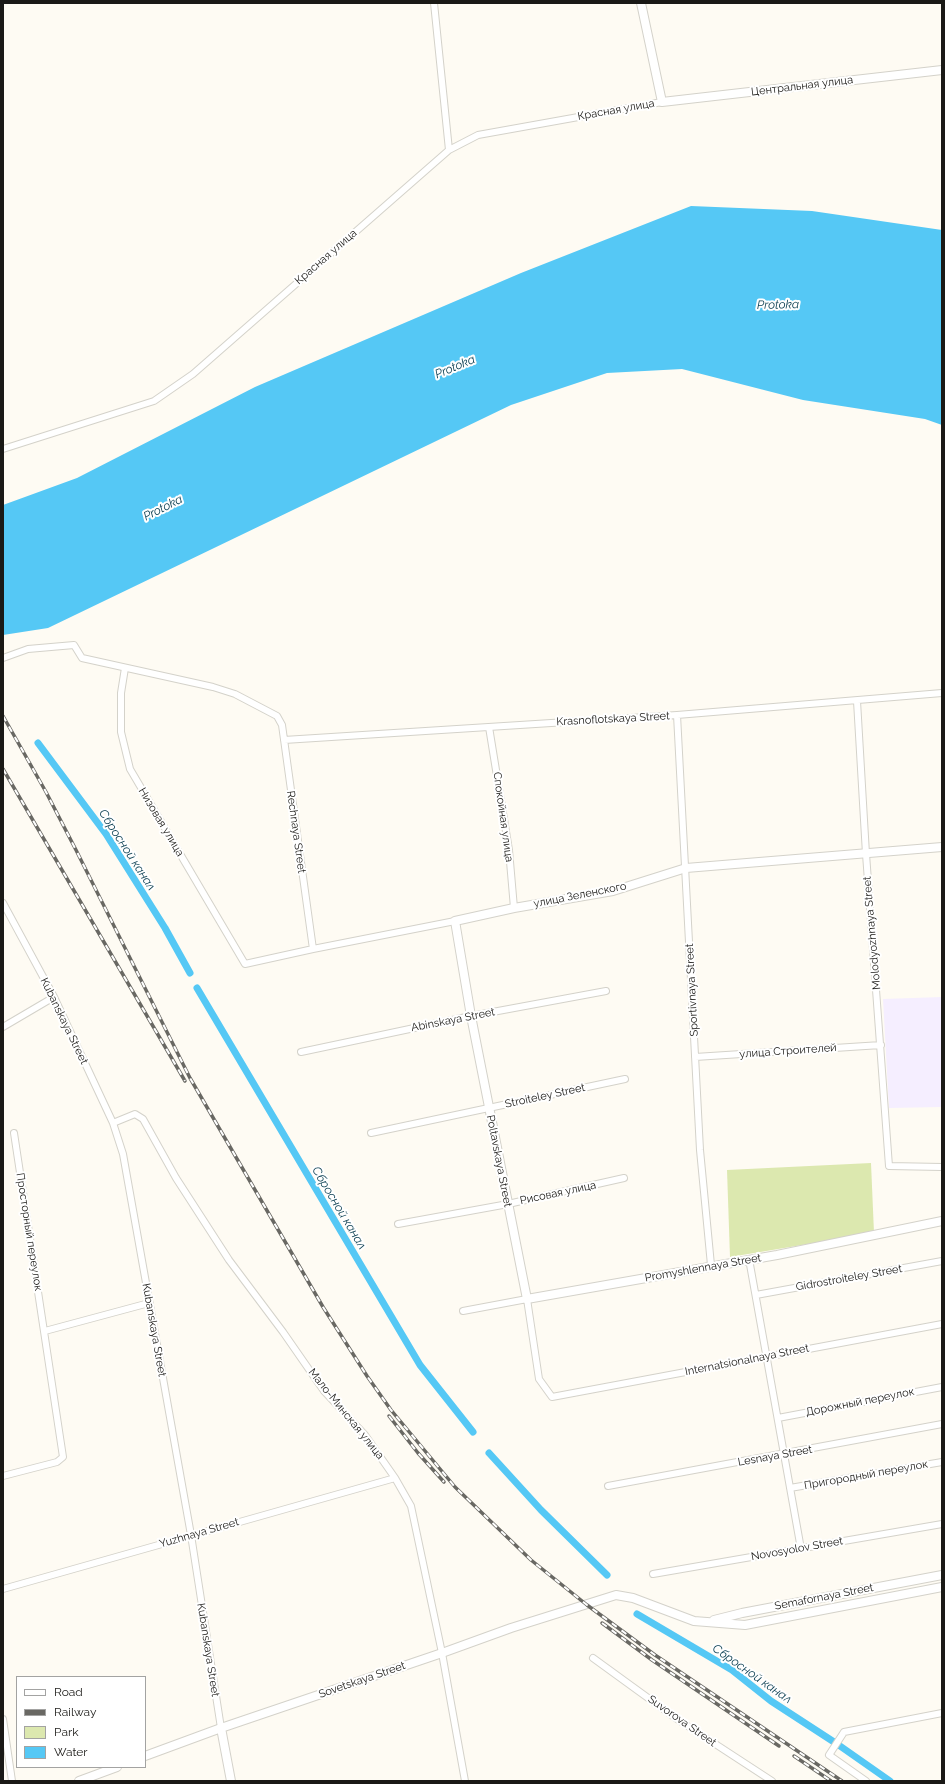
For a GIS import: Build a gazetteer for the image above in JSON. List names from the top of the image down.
{
  "streets": {
    "street": [
      "Центральная улица",
      "Красная улица",
      "Krasnoflotskaya Street",
      "Спокойная улица",
      "Низовая улица",
      "Rechnaya Street",
      "улица Зеленского",
      "Molodyozhnaya Street",
      "Sportivnaya Street",
      "Abinskaya Street",
      "Kubanskaya Street",
      "улица Строителей",
      "Stroiteley Street",
      "Poltavskaya Street",
      "Рисовая улица",
      "Просторный переулок",
      "Promyshlennaya Street",
      "Gidrostroiteley Street",
      "Internatsionalnaya Street",
      "Дорожный переулок",
      "Мало-Минская улица",
      "Lesnaya Street",
      "Пригородный переулок",
      "Yuzhnaya Street",
      "Novosyolov Street",
      "Semafornaya Street",
      "Sovetskaya Street",
      "Suvorova Street"
    ]
  },
  "crossings": [
    ["Центральная улица", "Красная улица"],
    ["Krasnoflotskaya Street", "Спокойная улица"],
    ["Krasnoflotskaya Street", "Rechnaya Street"],
    ["Krasnoflotskaya Street", "Molodyozhnaya Street"],
    ["Krasnoflotskaya Street", "Sportivnaya Street"],
    ["Спокойная улица", "улица Зеленского"],
    ["Низовая улица", "Rechnaya Street"],
    ["Низовая улица", "улица Зеленского"],
    ["Rechnaya Street", "улица Зеленского"],
    ["улица Зеленского", "Molodyozhnaya Street"],
    ["улица Зеленского", "Sportivnaya Street"],
    ["улица Зеленского", "Poltavskaya Street"],
    ["Molodyozhnaya Street", "улица Строителей"],
    ["Sportivnaya Street", "улица Строителей"],
    ["Sportivnaya Street", "Promyshlennaya Street"],
    ["Abinskaya Street", "Poltavskaya Street"],
    ["Kubanskaya Street", "Мало-Минская улица"],
    ["Kubanskaya Street", "Yuzhnaya Street"],
    ["Kubanskaya Street", "Sovetskaya Street"],
    ["Stroiteley Street", "Poltavskaya Street"],
    ["Poltavskaya Street", "Рисовая улица"],
    ["Poltavskaya Street", "Promyshlennaya Street"],
    ["Poltavskaya Street", "Internatsionalnaya Street"],
    ["Мало-Минская улица", "Yuzhnaya Street"],
    ["Мало-Минская улица", "Sovetskaya Street"],
    ["Semafornaya Street", "Sovetskaya Street"]
  ],
  "water": ["Protoka", "Сбросной канал"],
  "legend": [
    "Road",
    "Railway",
    "Park",
    "Water"
  ]
}
